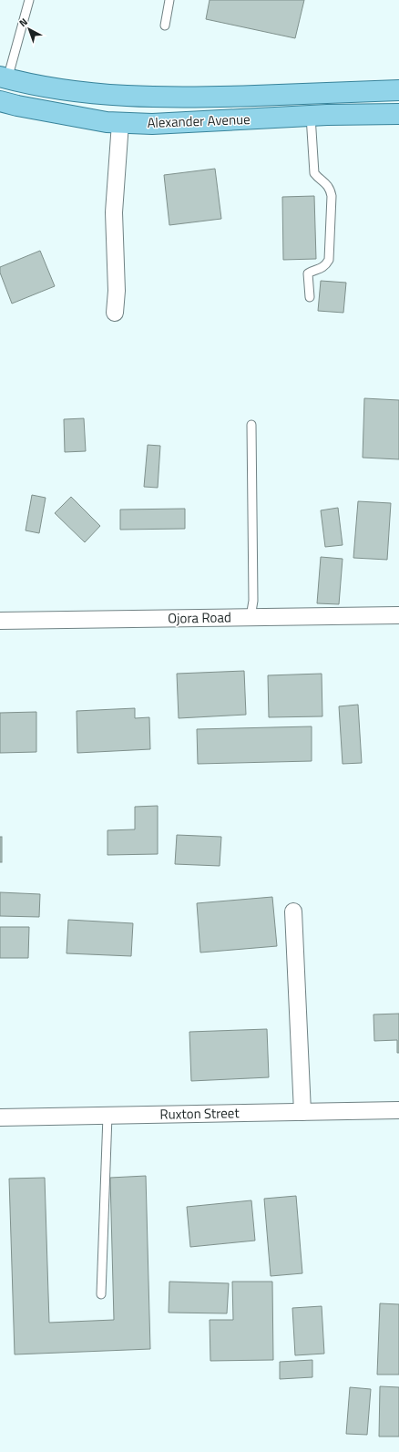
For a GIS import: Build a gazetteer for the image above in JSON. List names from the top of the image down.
{
  "streets": {
    "main road": ["Alexander Avenue"],
    "street": ["Ojora Road", "Ruxton Street"]
  },
  "north": "top left"
}
